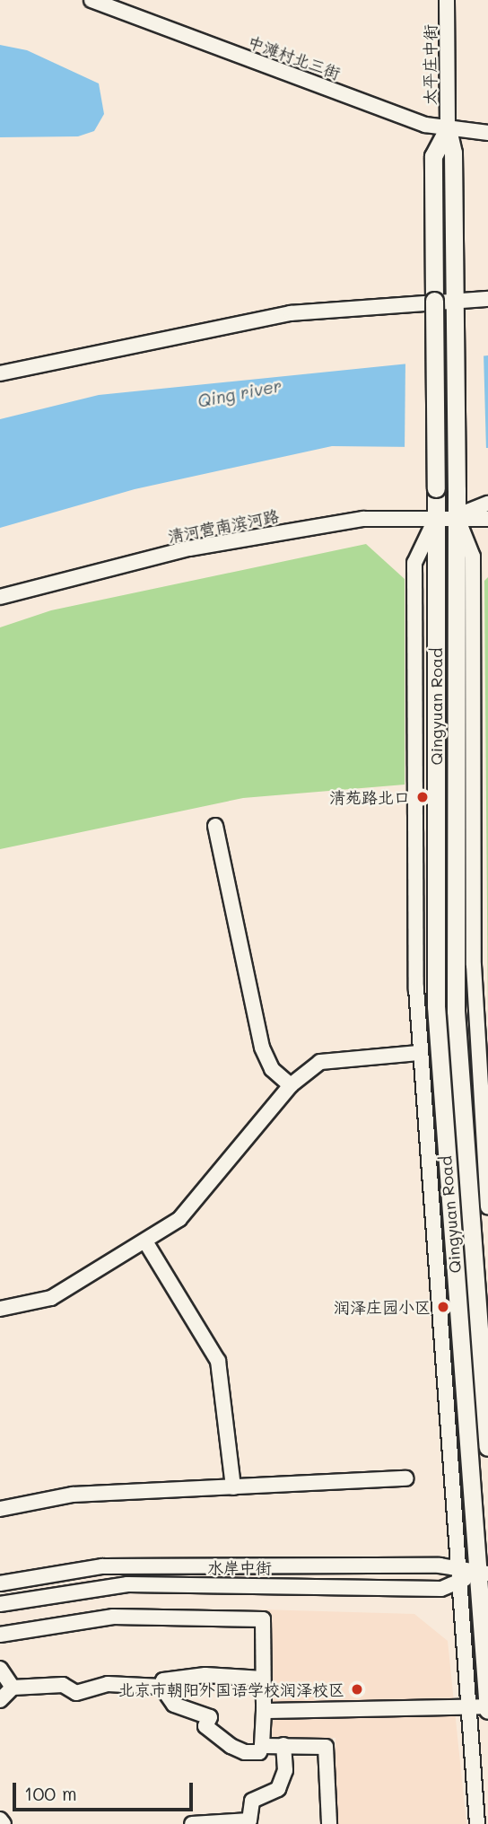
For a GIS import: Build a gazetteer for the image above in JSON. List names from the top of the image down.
{
  "streets": {
    "main road": ["Qingyuan Road"],
    "street": [
      "中滩村北三街",
      "太平庄中街",
      "清河营南滨河路",
      "水岸中街"
    ]
  },
  "crossings": [
    ["中滩村北三街", "太平庄中街"],
    ["中滩村北三街", "Qingyuan Road"],
    ["太平庄中街", "Qingyuan Road"],
    ["清河营南滨河路", "Qingyuan Road"],
    ["Qingyuan Road", "水岸中街"]
  ],
  "water": ["Qing river"],
  "places": ["清苑路北口", "润泽庄园小区", "北京市朝阳外国语学校润泽校区"],
  "scale_bar": "100 m"
}
